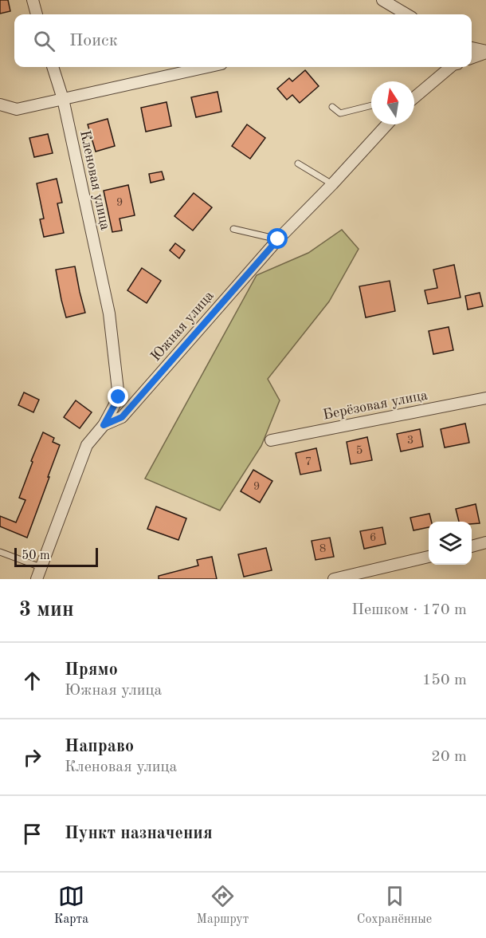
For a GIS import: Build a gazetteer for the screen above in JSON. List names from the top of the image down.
{
  "streets": {
    "street": ["Кленовая улица", "Южная улица", "Берёзовая улица"]
  },
  "crossings": [
    ["Кленовая улица", "Южная улица"]
  ],
  "house_numbers": [
    "9",
    "3",
    "5",
    "7",
    "9",
    "6",
    "8"
  ],
  "scale_bar": "50 m",
  "north": "top",
  "page": {
    "search": "Поиск",
    "scale": "50 m",
    "heading": ["3 мин", "Пешком · 170 m"],
    "list": [
      ["Прямо", "Южная улица", "150 m"],
      ["Направо", "Кленовая улица", "20 m"],
      "Пункт назначения"
    ],
    "nav": ["Карта", "Маршрут", "Сохранённые"]
  }
}
